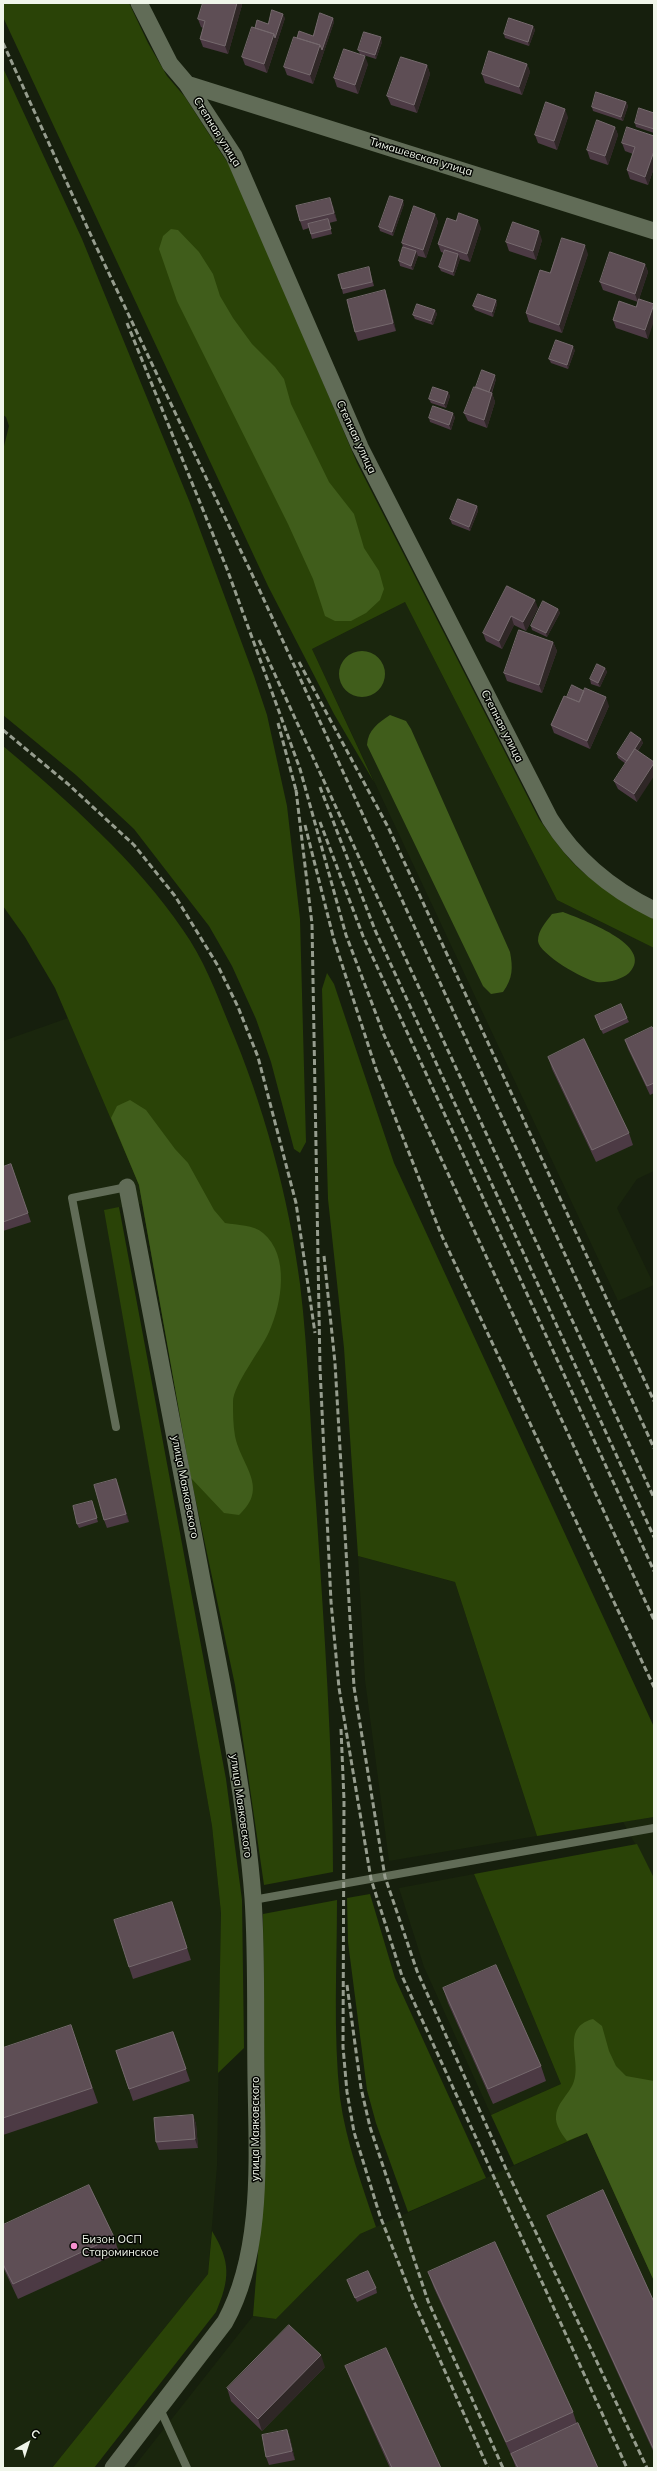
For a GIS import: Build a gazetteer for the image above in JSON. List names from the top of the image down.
{
  "streets": {
    "street": ["Степная улица", "Тимашевская улица", "улица Маяковского"]
  },
  "crossings": [
    ["Степная улица", "Тимашевская улица"]
  ],
  "places": ["Бизон ОСП Староминское"],
  "north": "top right"
}
